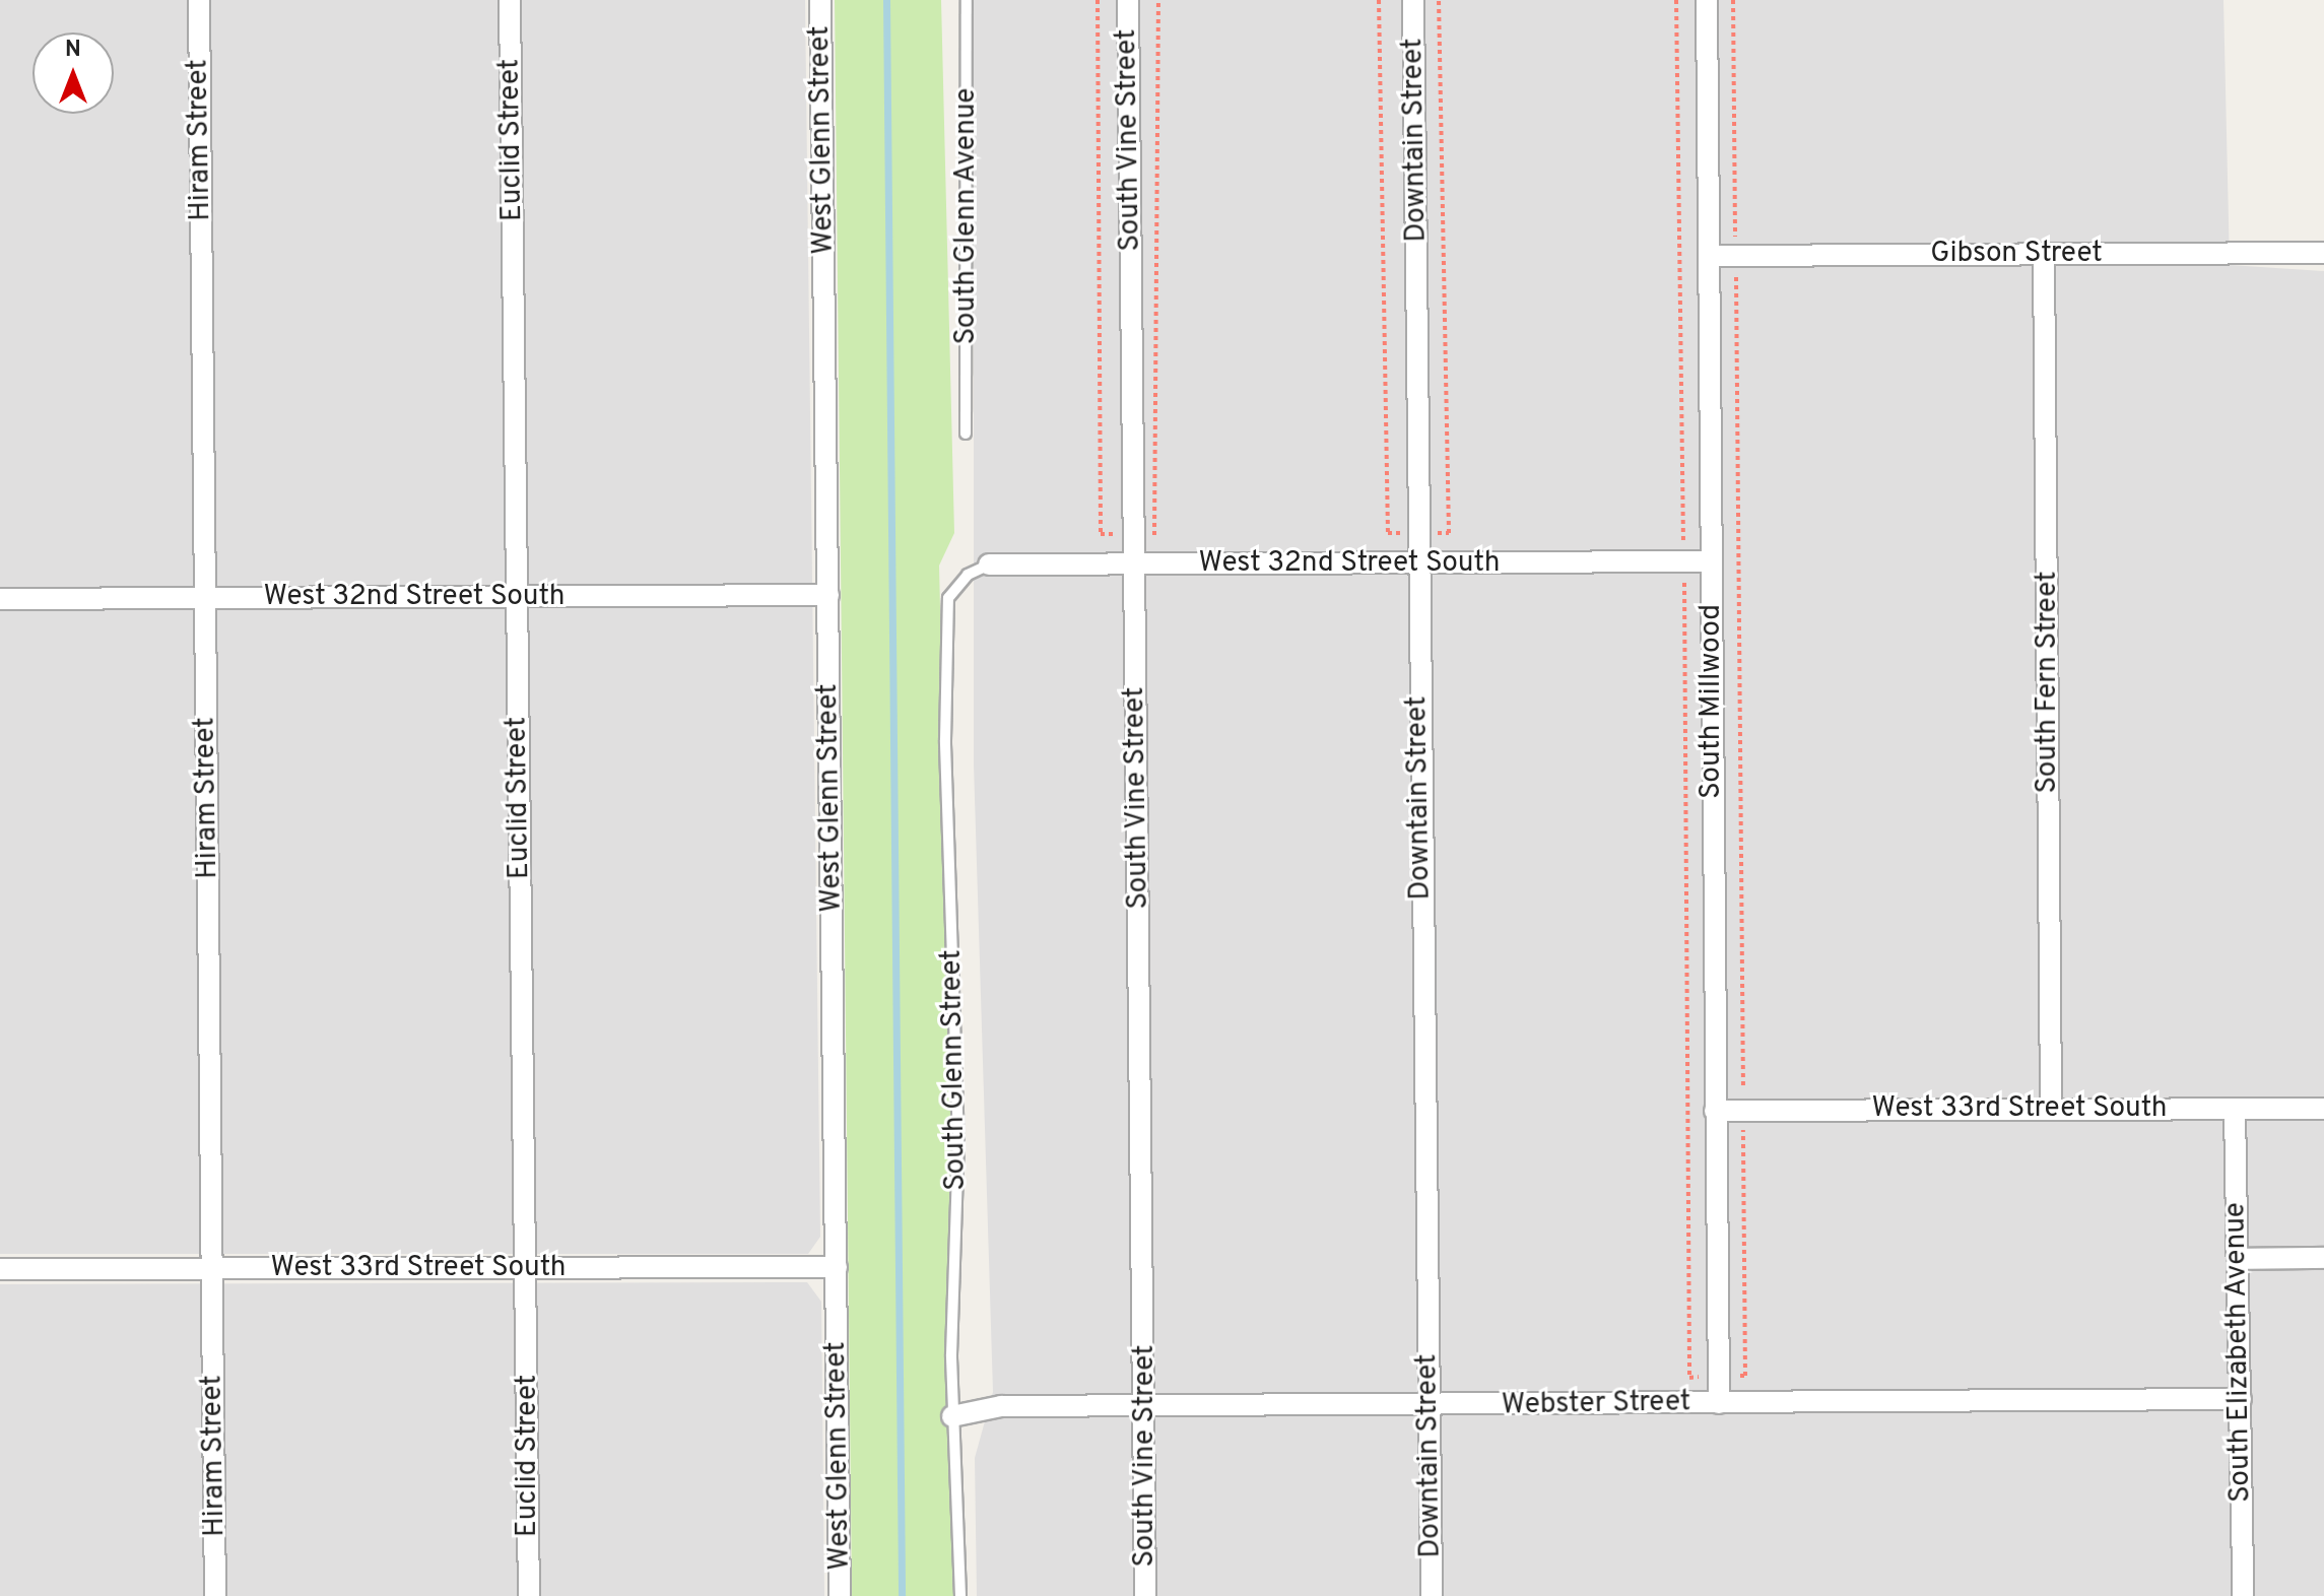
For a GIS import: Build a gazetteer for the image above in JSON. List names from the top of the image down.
{
  "streets": {
    "street": [
      "Hiram Street",
      "Euclid Street",
      "West Glenn Street",
      "South Vine Street",
      "Downtain Street",
      "Gibson Street",
      "West 32nd Street South",
      "South Fern Street",
      "South Millwood",
      "West 33rd Street South",
      "South Elizabeth Avenue",
      "Webster Street"
    ],
    "lane": ["South Glenn Avenue", "South Glenn Street"]
  },
  "crossings": [
    ["Hiram Street", "West 32nd Street South"],
    ["Hiram Street", "West 33rd Street South"],
    ["Euclid Street", "West 32nd Street South"],
    ["Euclid Street", "West 33rd Street South"],
    ["West Glenn Street", "West 32nd Street South"],
    ["West Glenn Street", "West 33rd Street South"],
    ["South Vine Street", "West 32nd Street South"],
    ["South Vine Street", "Webster Street"],
    ["Downtain Street", "West 32nd Street South"],
    ["Downtain Street", "Webster Street"],
    ["Gibson Street", "South Fern Street"],
    ["Gibson Street", "South Millwood"],
    ["West 32nd Street South", "South Millwood"],
    ["West 32nd Street South", "South Glenn Street"],
    ["South Fern Street", "West 33rd Street South"],
    ["South Millwood", "West 33rd Street South"],
    ["South Millwood", "Webster Street"],
    ["South Glenn Street", "Webster Street"],
    ["West 33rd Street South", "South Elizabeth Avenue"],
    ["South Elizabeth Avenue", "Webster Street"]
  ],
  "north": "top"
}
